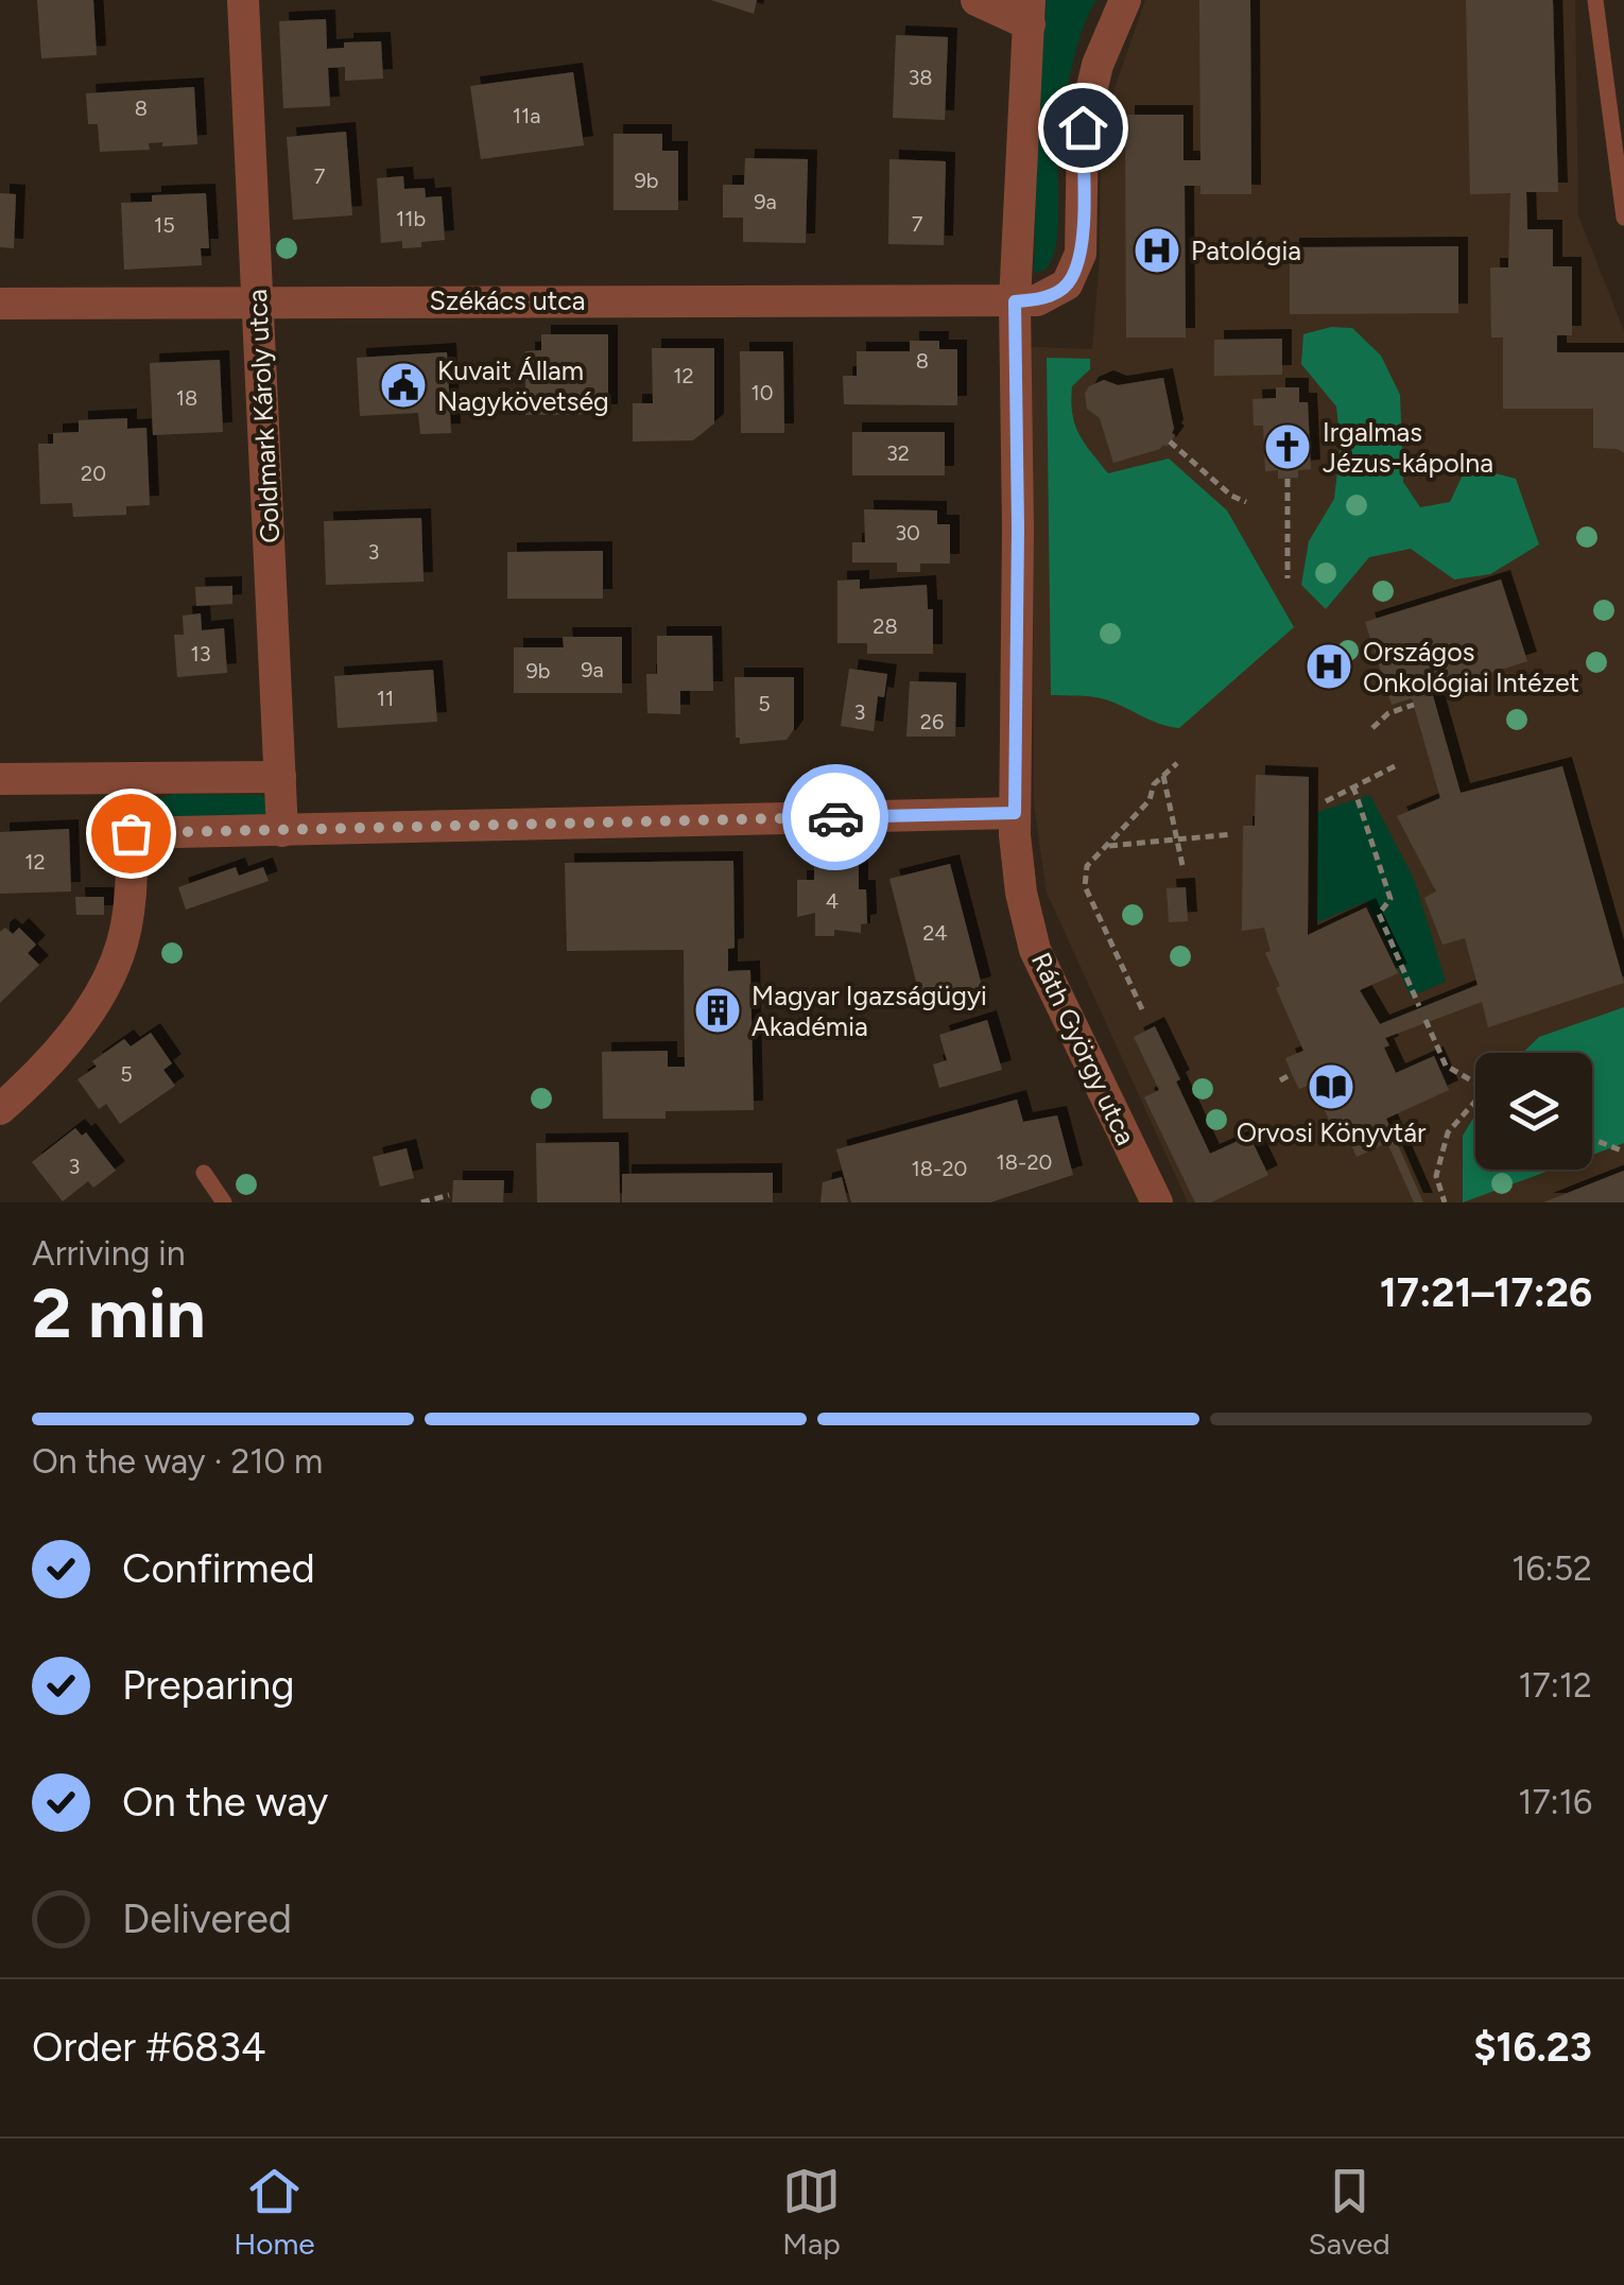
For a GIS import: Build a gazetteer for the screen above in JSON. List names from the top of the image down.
{
  "streets": {
    "street": ["Székács utca", "Goldmark Károly utca", "Ráth György utca"]
  },
  "crossings": [
    ["Székács utca", "Goldmark Károly utca"],
    ["Székács utca", "Ráth György utca"]
  ],
  "places": {
    "hospital": ["Patológia", "Országos Onkológiai Intézet"],
    "public building": ["Kuvait Állam Nagykövetség"],
    "church": ["Irgalmas Jézus-kápolna"],
    "building": ["Magyar Igazságügyi Akadémia"],
    "library": ["Orvosi Könyvtár"]
  },
  "house_numbers": [
    "38",
    "8",
    "11a",
    "7",
    "9b",
    "9a",
    "11b",
    "7",
    "15",
    "8",
    "12",
    "10",
    "18",
    "32",
    "20",
    "30",
    "3",
    "28",
    "13",
    "9a",
    "9b",
    "11",
    "5",
    "3",
    "26",
    "12",
    "4",
    "24",
    "5",
    "18-20",
    "3",
    "18-20"
  ],
  "page": {
    "heading": ["2 min", "Arriving in", "17:21–17:26"],
    "panel": ["Order #6834", "$16.23"],
    "bar": "On the way · 210 m",
    "list": [
      ["Confirmed", "16:52"],
      ["Preparing", "17:12"],
      ["On the way", "17:16"],
      "Delivered"
    ],
    "tabs": ["Home", "Map", "Saved"]
  }
}
